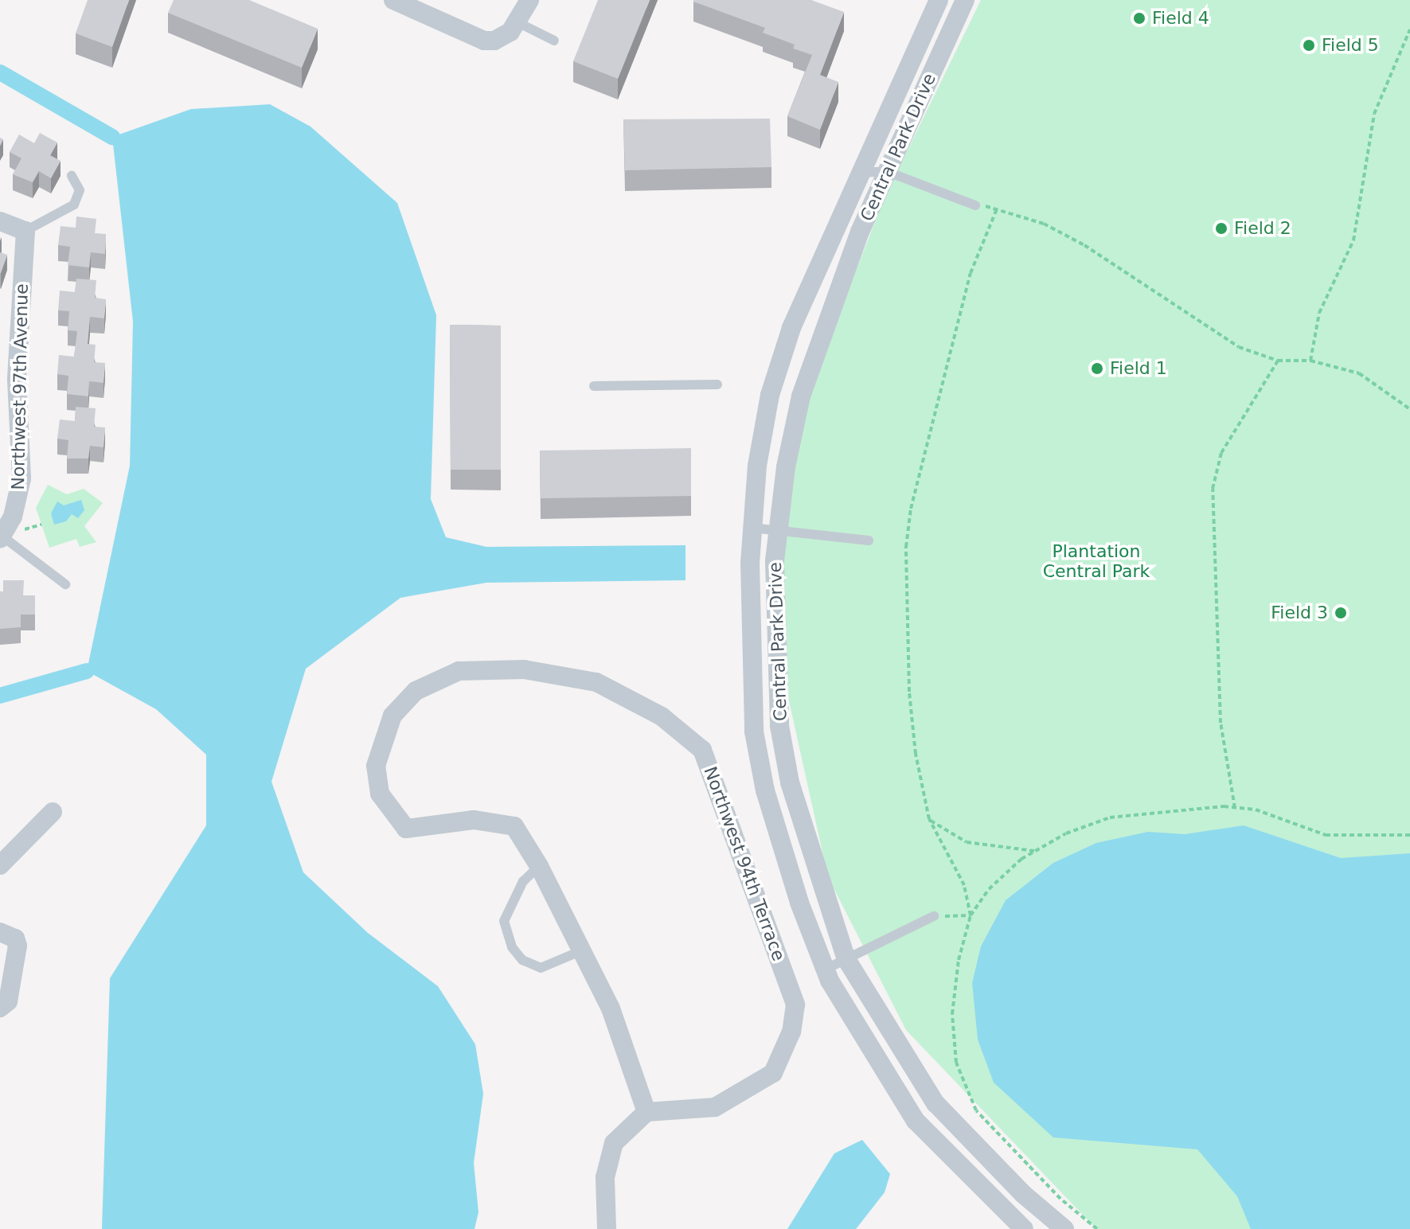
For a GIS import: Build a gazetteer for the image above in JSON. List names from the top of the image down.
{
  "streets": {
    "street": ["Central Park Drive", "Northwest 97th Avenue", "Northwest 94th Terrace"]
  },
  "parks": ["Plantation Central Park"],
  "places": [
    "Field 4",
    "Field 5",
    "Field 2",
    "Field 1",
    "Field 3"
  ]
}
